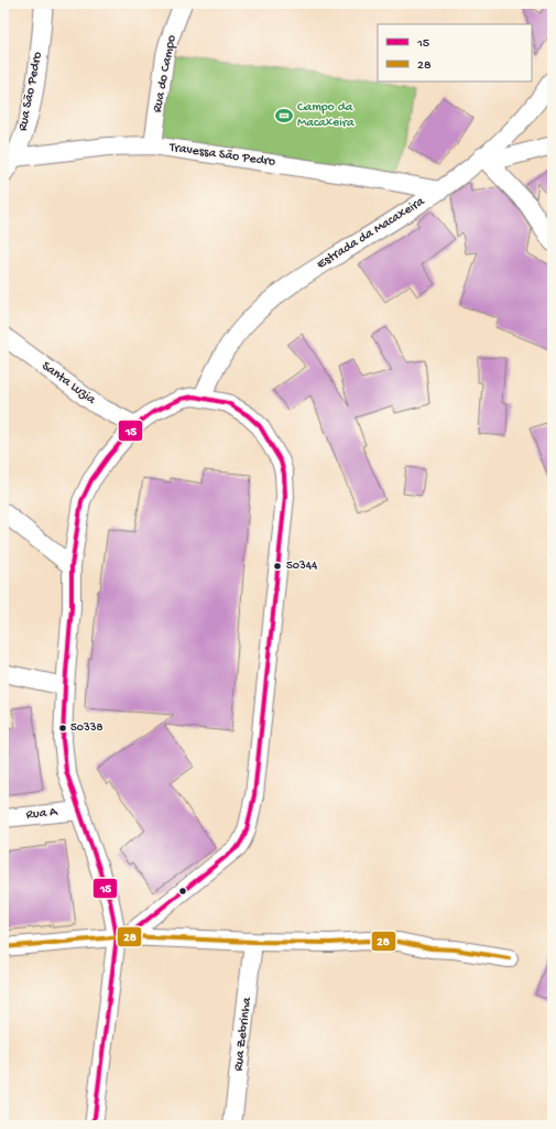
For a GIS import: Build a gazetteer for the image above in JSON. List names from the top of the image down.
{
  "streets": {
    "street": [
      "Rua do Campo",
      "Rua São Pedro",
      "Travessa São Pedro",
      "Estrada da Macaxeira",
      "Santa Luzia",
      "Rua A",
      "Rua Zebrinha"
    ]
  },
  "crossings": [
    ["Rua do Campo", "Travessa São Pedro"],
    ["Rua São Pedro", "Travessa São Pedro"],
    ["Travessa São Pedro", "Estrada da Macaxeira"]
  ],
  "places": {
    "sports": ["Campo da Macaxeira"],
    "other": ["50344", "50338"]
  },
  "lines": ["transit line 15", "transit line 28"],
  "legend": ["15", "28"]
}
